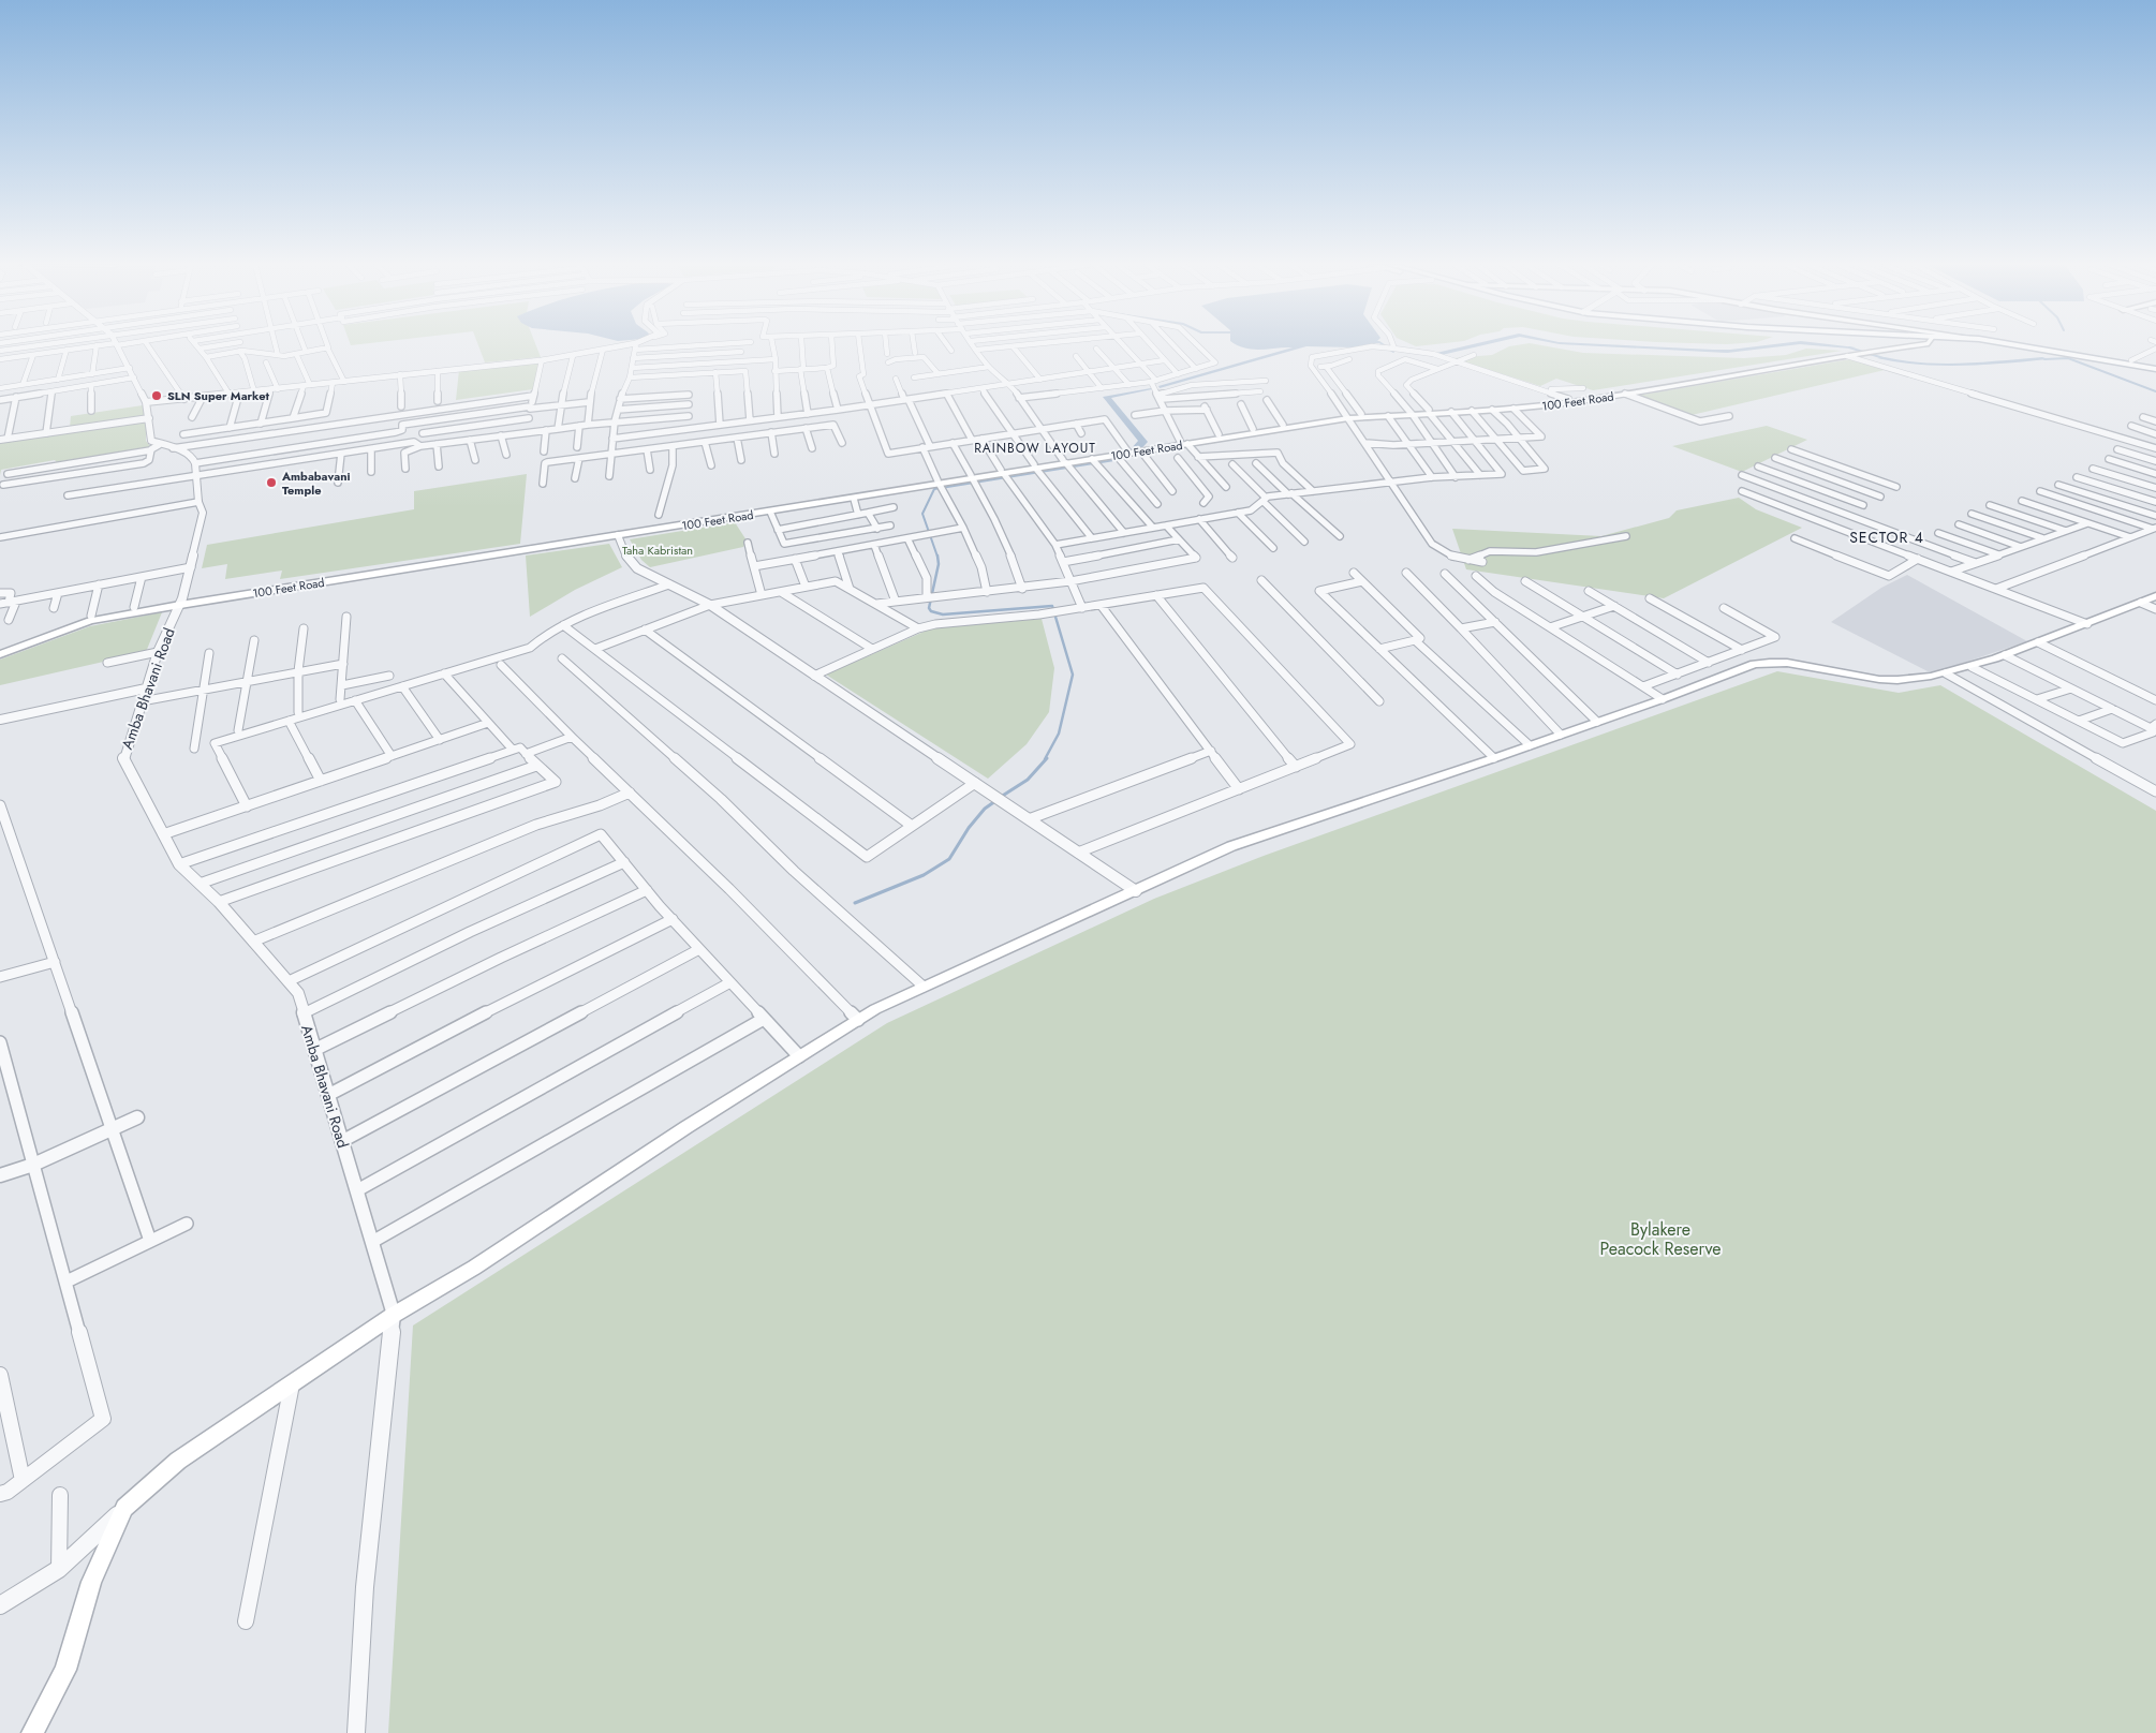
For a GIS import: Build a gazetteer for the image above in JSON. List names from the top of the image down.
{
  "streets": {
    "main road": ["100 Feet Road"],
    "street": ["Amba Bhavani Road"]
  },
  "crossings": [
    ["100 Feet Road", "Amba Bhavani Road"]
  ],
  "districts": ["RAINBOW LAYOUT", "SECTOR 4"],
  "parks": ["Taha Kabristan", "Bylakere Peacock Reserve"],
  "places": ["SLN Super Market", "Ambabavani Temple"]
}
